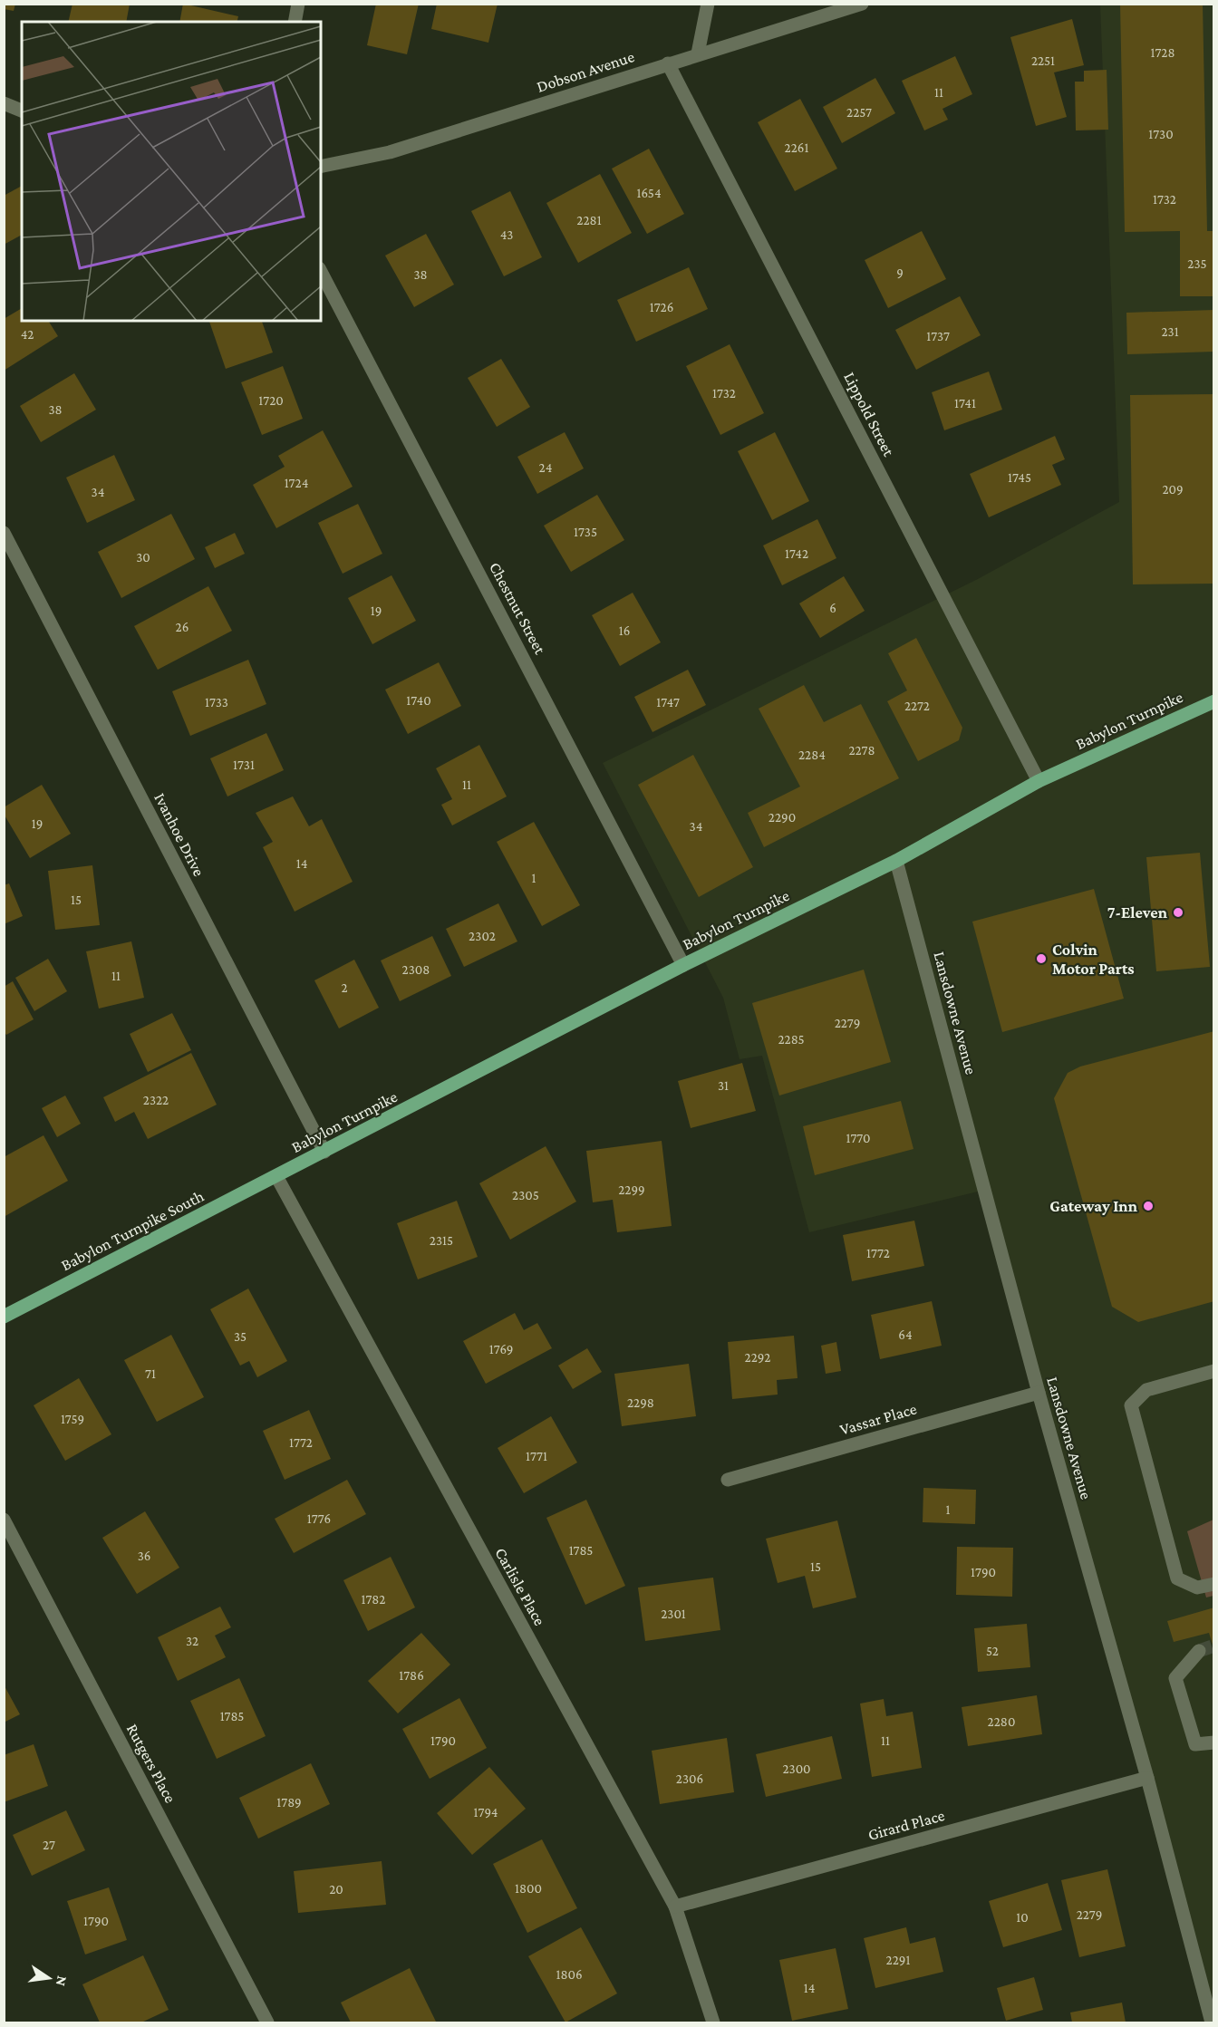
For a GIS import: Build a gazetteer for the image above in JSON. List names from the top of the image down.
{
  "streets": {
    "main road": ["Babylon Turnpike", "Babylon Turnpike South"],
    "street": [
      "Dobson Avenue",
      "Lippold Street",
      "Chestnut Street",
      "Ivanhoe Drive",
      "Lansdowne Avenue",
      "Vassar Place",
      "Carlisle Place",
      "Rutgers Place",
      "Girard Place"
    ]
  },
  "crossings": [
    ["Dobson Avenue", "Lippold Street"],
    ["Lippold Street", "Babylon Turnpike"],
    ["Chestnut Street", "Babylon Turnpike"],
    ["Babylon Turnpike", "Ivanhoe Drive"],
    ["Babylon Turnpike", "Lansdowne Avenue"],
    ["Babylon Turnpike", "Babylon Turnpike South"],
    ["Babylon Turnpike", "Carlisle Place"],
    ["Lansdowne Avenue", "Vassar Place"],
    ["Lansdowne Avenue", "Girard Place"],
    ["Babylon Turnpike South", "Carlisle Place"],
    ["Carlisle Place", "Girard Place"]
  ],
  "places": ["7-Eleven", "Colvin Motor Parts", "Gateway Inn"],
  "house_numbers": [
    "1728",
    "2251",
    "11",
    "2257",
    "1730",
    "2261",
    "1654",
    "1732",
    "2281",
    "43",
    "235",
    "9",
    "38",
    "1726",
    "231",
    "42",
    "1737",
    "1732",
    "1720",
    "1741",
    "38",
    "24",
    "1745",
    "1724",
    "209",
    "34",
    "1735",
    "1742",
    "30",
    "6",
    "19",
    "26",
    "16",
    "1740",
    "1733",
    "1747",
    "2272",
    "2278",
    "2284",
    "1731",
    "11",
    "2290",
    "19",
    "34",
    "14",
    "1",
    "15",
    "2302",
    "2308",
    "11",
    "2",
    "2279",
    "2285",
    "31",
    "2322",
    "1770",
    "2299",
    "2305",
    "2315",
    "1772",
    "64",
    "35",
    "1769",
    "2292",
    "71",
    "2298",
    "1759",
    "1772",
    "1771",
    "1",
    "1776",
    "1785",
    "36",
    "15",
    "1790",
    "1782",
    "2301",
    "32",
    "52",
    "1786",
    "1785",
    "2280",
    "1790",
    "11",
    "2300",
    "2306",
    "1789",
    "1794",
    "27",
    "1800",
    "20",
    "2279",
    "10",
    "1790",
    "2291",
    "1806",
    "14"
  ],
  "north": "right"
}
